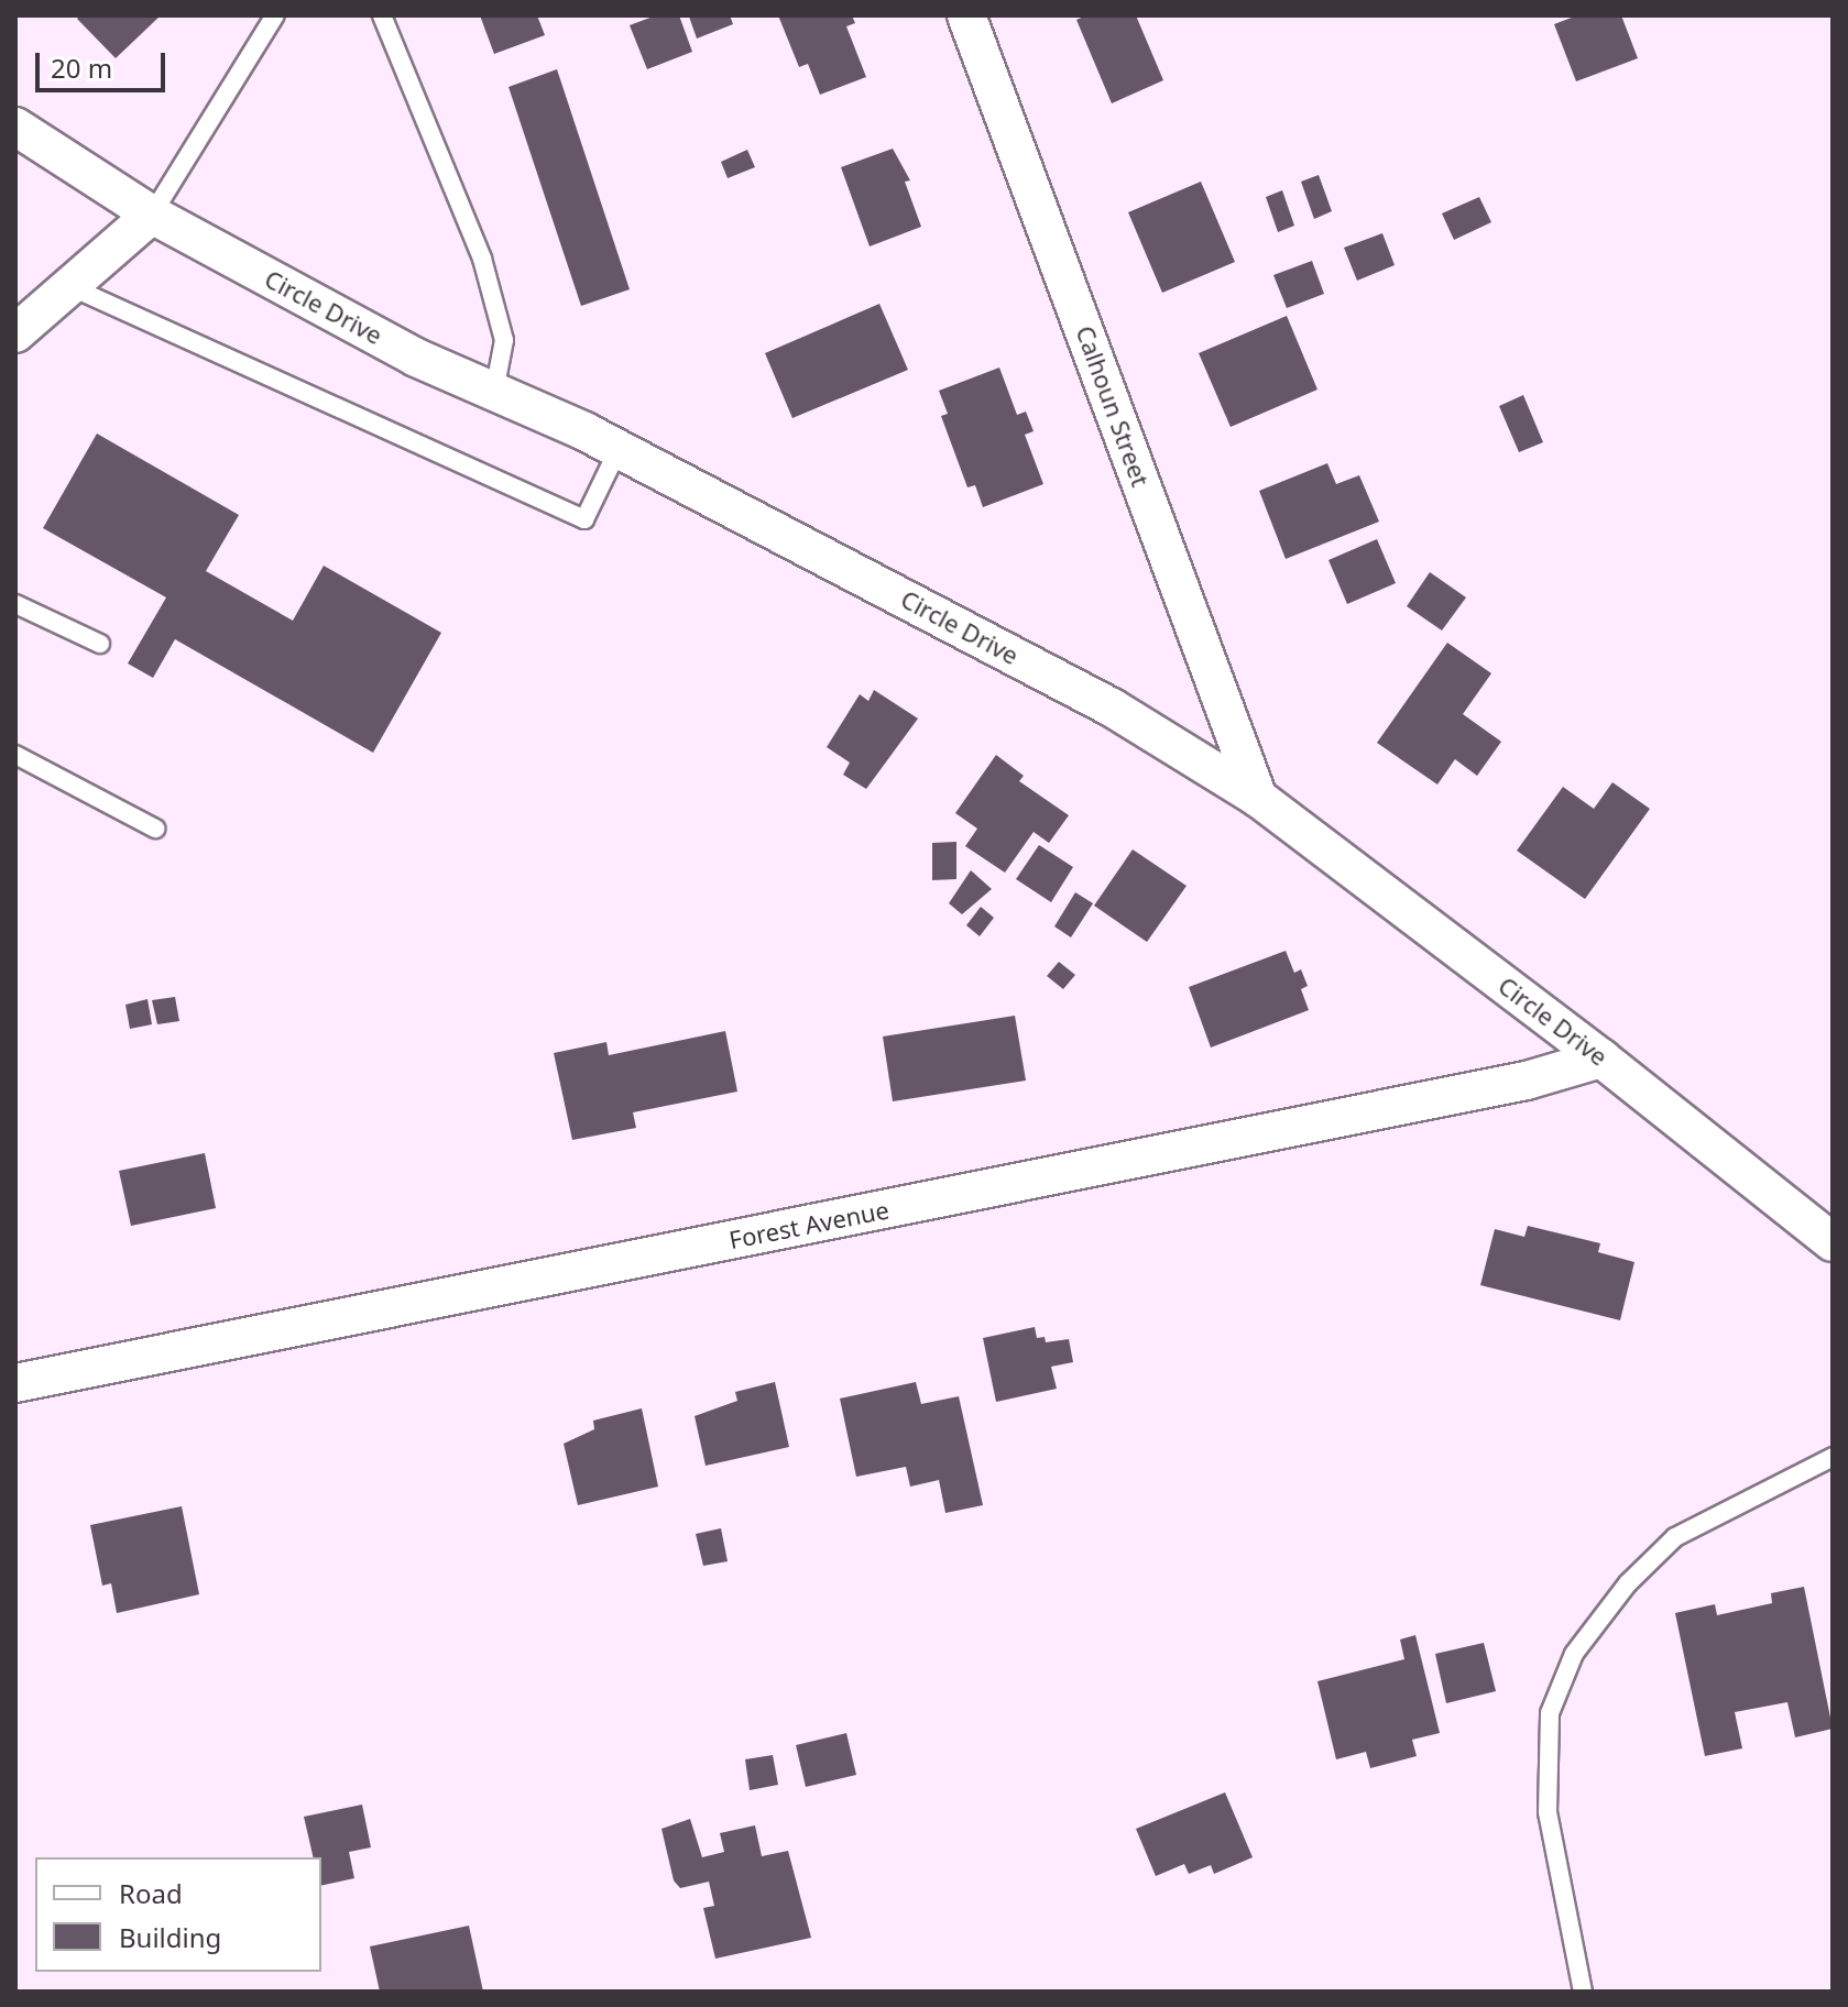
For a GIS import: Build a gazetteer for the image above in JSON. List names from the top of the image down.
{
  "streets": {
    "street": ["Circle Drive", "Calhoun Street", "Forest Avenue"]
  },
  "crossings": [
    ["Circle Drive", "Calhoun Street"],
    ["Circle Drive", "Forest Avenue"]
  ],
  "legend": ["Road", "Building"],
  "scale_bar": "20 m"
}
